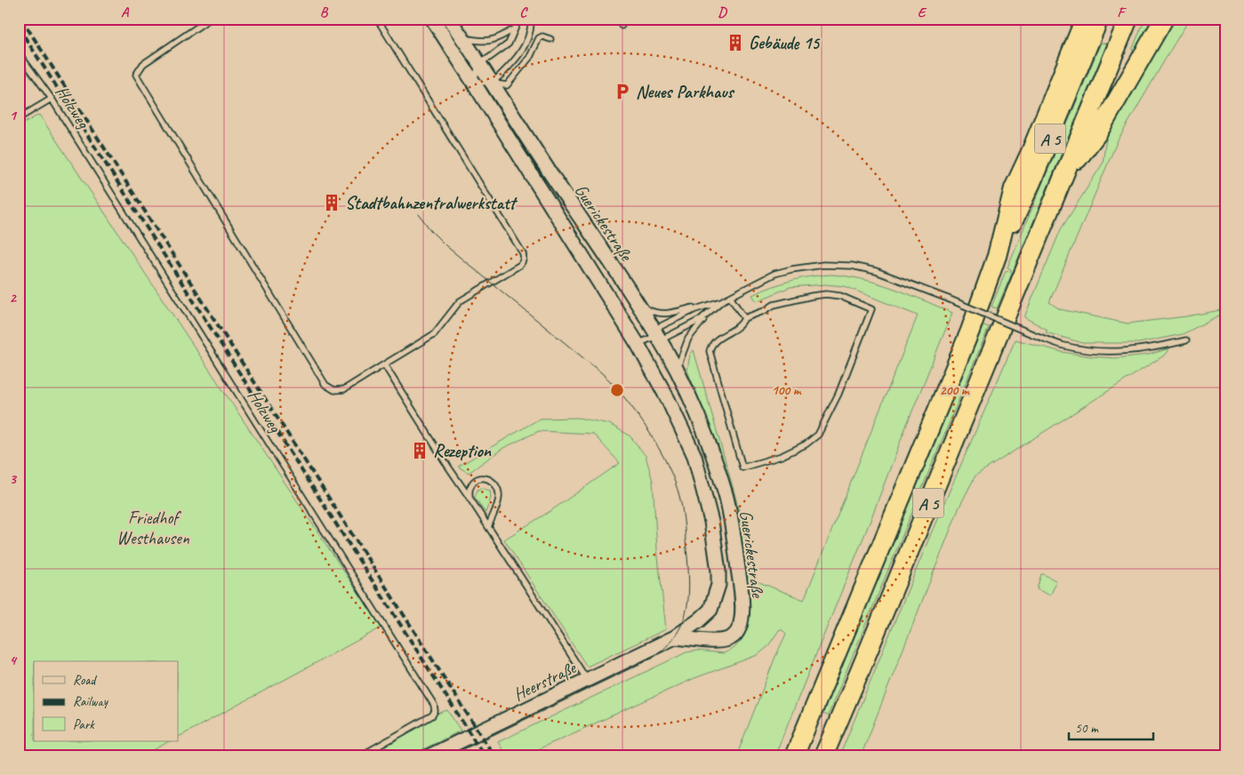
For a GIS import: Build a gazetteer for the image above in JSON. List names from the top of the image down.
{
  "streets": {
    "highway": ["A 5"],
    "main road": ["Guerickestraße", "Heerstraße"],
    "lane": ["Holzweg"]
  },
  "crossings": [
    ["Guerickestraße", "Heerstraße"]
  ],
  "parks": ["Friedhof Westhausen"],
  "places": {
    "building": ["Gebäude 15", "Stadtbahnzentralwerkstatt", "Rezeption"],
    "parking": ["Neues Parkhaus"]
  },
  "legend": ["Road", "Railway", "Park"],
  "scale_bar": "50 m",
  "grid": {
    "columns": [
      "A",
      "B",
      "C",
      "D",
      "E",
      "F"
    ],
    "rows": [
      "1",
      "2",
      "3",
      "4"
    ]
  },
  "rings": ["100 m", "200 m"]
}
